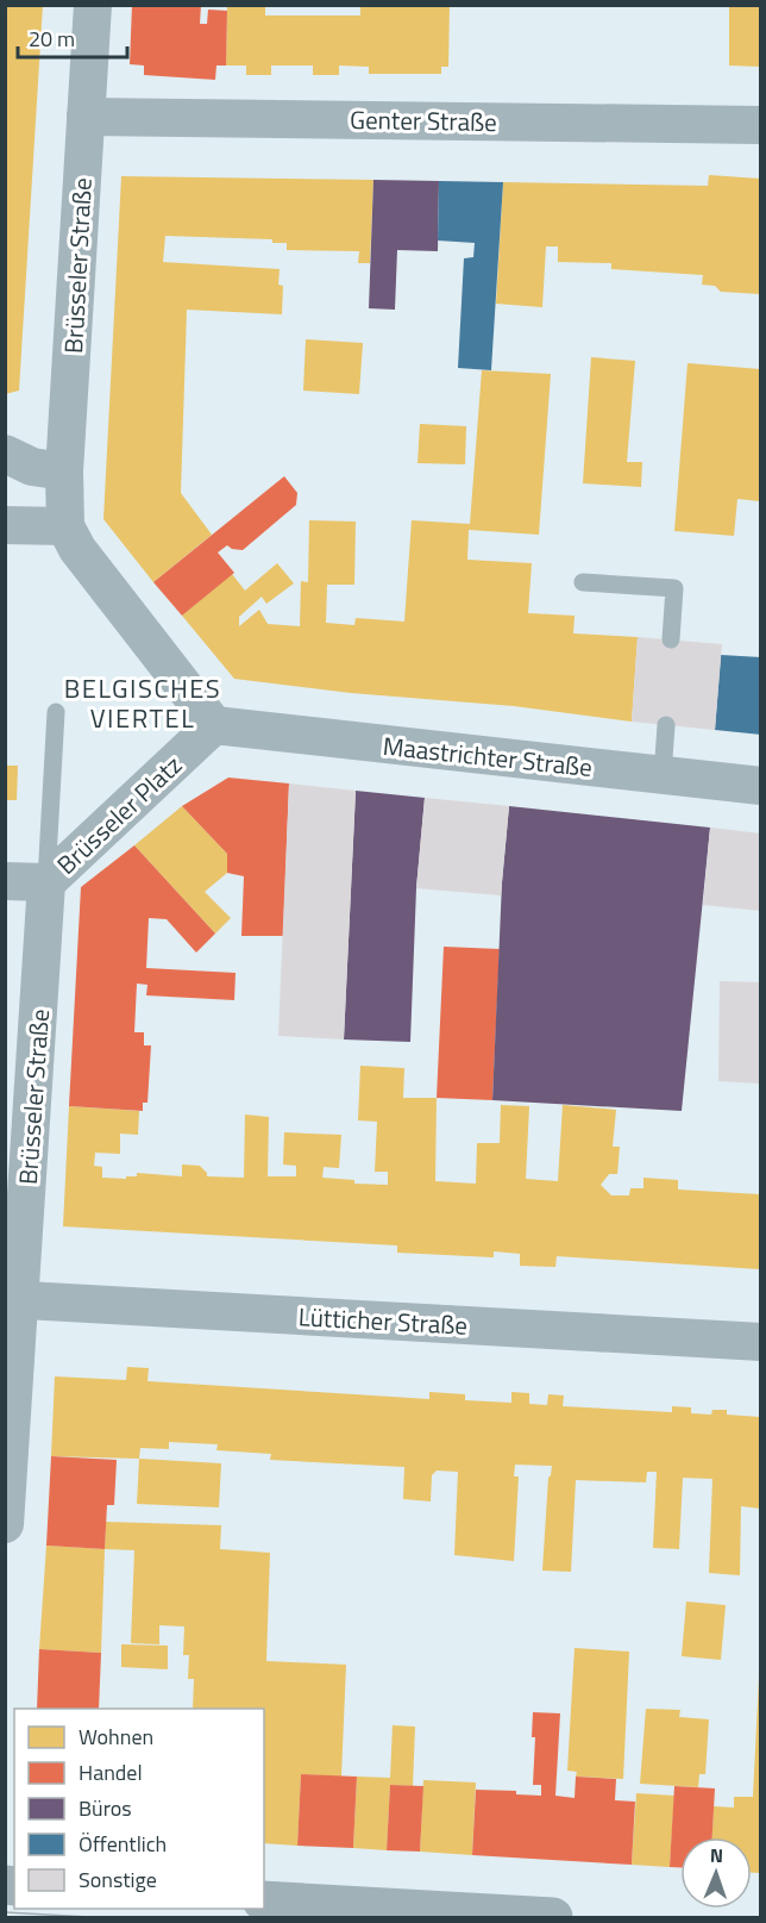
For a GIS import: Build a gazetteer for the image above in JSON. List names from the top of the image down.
{
  "streets": {
    "street": [
      "Genter Straße",
      "Brüsseler Straße",
      "Maastrichter Straße",
      "Brüsseler Platz",
      "Lütticher Straße"
    ]
  },
  "crossings": [
    ["Genter Straße", "Brüsseler Straße"],
    ["Brüsseler Straße", "Brüsseler Platz"],
    ["Brüsseler Straße", "Lütticher Straße"],
    ["Maastrichter Straße", "Brüsseler Platz"]
  ],
  "districts": ["BELGISCHES VIERTEL"],
  "legend": [
    "Wohnen",
    "Handel",
    "Büros",
    "Öffentlich",
    "Sonstige"
  ],
  "scale_bar": "20 m",
  "north": "top"
}
